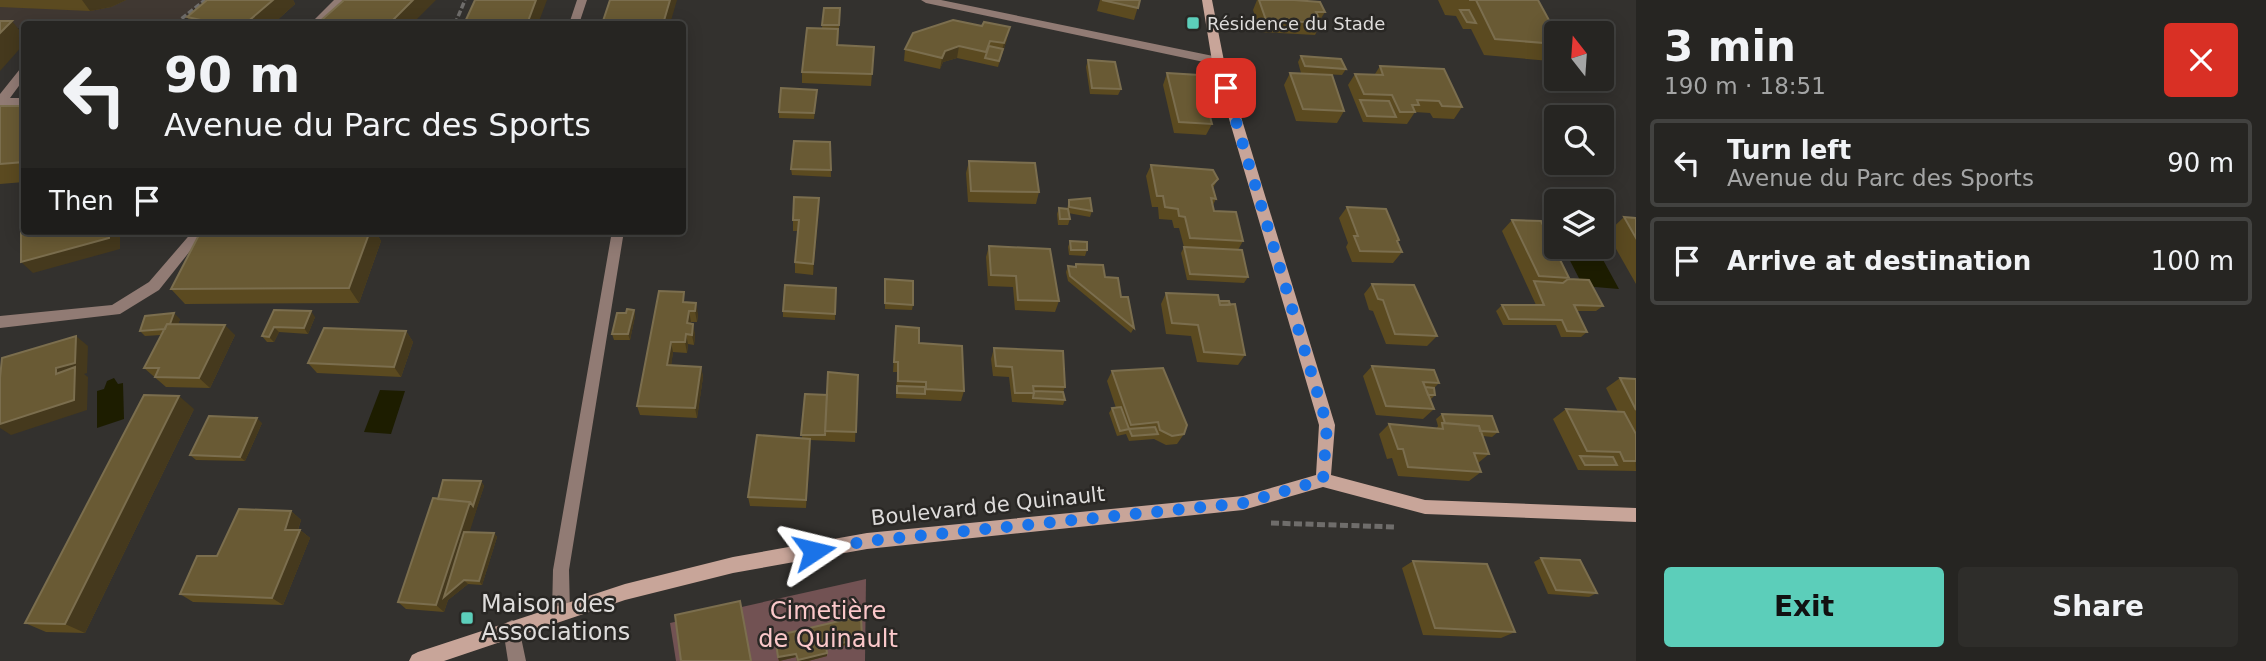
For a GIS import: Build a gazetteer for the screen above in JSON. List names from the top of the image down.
{
  "streets": {
    "street": ["Boulevard de Quinault"]
  },
  "parks": ["Cimetière de Quinault"],
  "places": {
    "transit": ["Résidence du Stade", "Maison des Associations"]
  },
  "north": "top",
  "page": {
    "heading": ["3 min", "190 m · 18:51"],
    "turn": ["90 m", "Avenue du Parc des Sports"],
    "list": [
      {
        "name": "Turn left",
        "note": "Avenue du Parc des Sports",
        "value": "90 m"
      },
      {
        "name": "Arrive at destination",
        "value": "100 m"
      }
    ],
    "then": "Then",
    "buttons": ["Exit", "Share"]
  }
}
